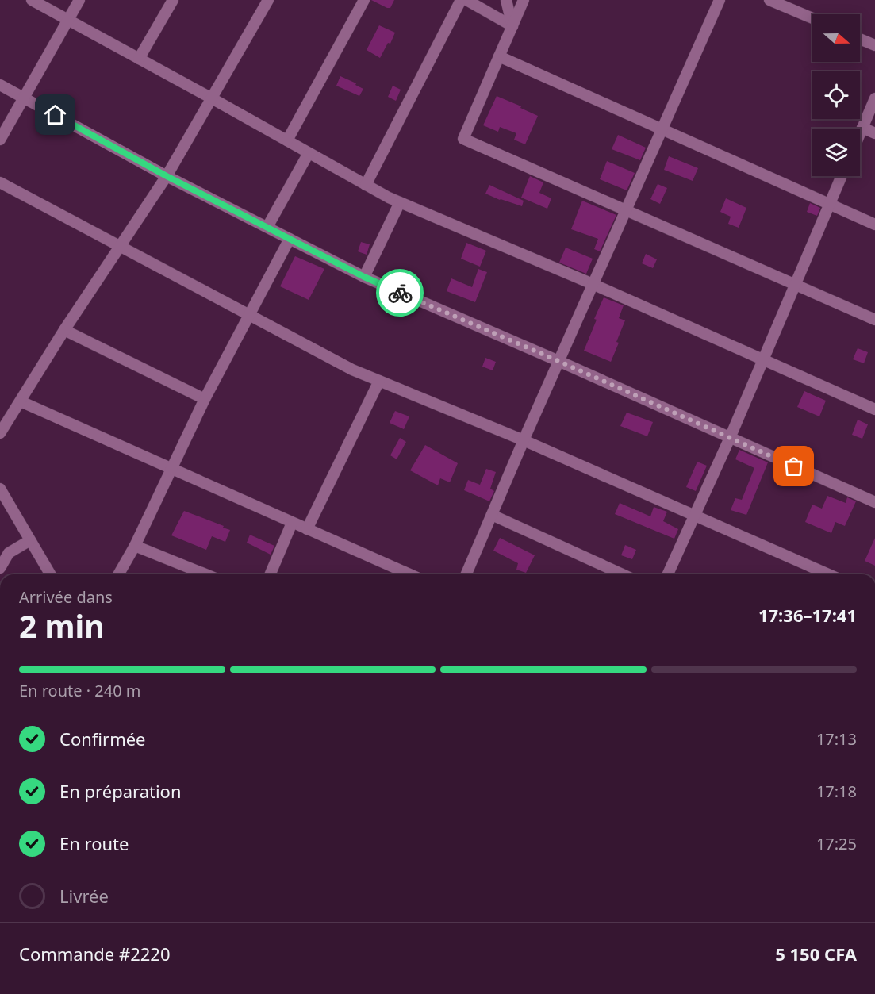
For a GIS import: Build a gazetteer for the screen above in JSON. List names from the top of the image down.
{
  "north": "right",
  "page": {
    "heading": ["2 min", "Arrivée dans", "17:36–17:41"],
    "panel": ["Commande #2220", "5 150 CFA"],
    "bar": "En route · 240 m",
    "list": [
      ["Confirmée", "17:13"],
      ["En préparation", "17:18"],
      ["En route", "17:25"],
      "Livrée"
    ]
  }
}
